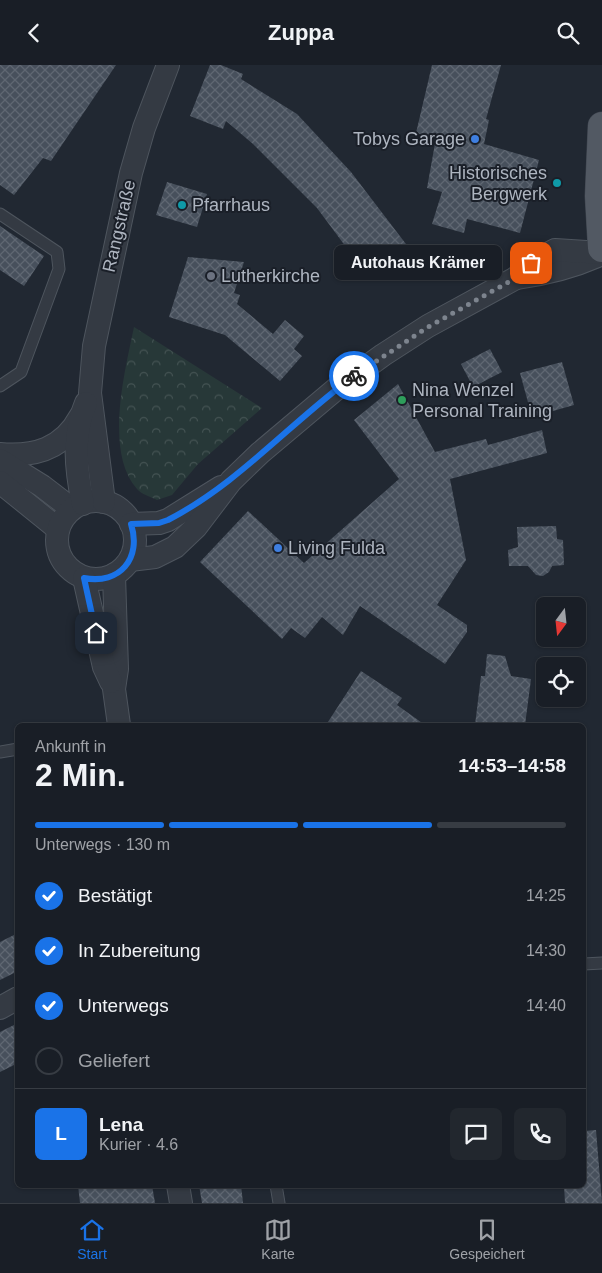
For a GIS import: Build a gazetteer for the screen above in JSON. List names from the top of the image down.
{
  "streets": {
    "street": ["Rangstraße"]
  },
  "places": [
    "Tobys Garage",
    "Historisches Bergwerk",
    "Pfarrhaus",
    "Autohaus Krämer",
    "Lutherkirche",
    "Nina Wenzel Personal Training",
    "Living Fulda"
  ],
  "north": "bottom",
  "page": {
    "header": "Zuppa",
    "bubble": "Autohaus Krämer",
    "heading": ["2 Min.", "Ankunft in", "14:53–14:58"],
    "panel": ["Lena", "Kurier · 4.6"],
    "bar": "Unterwegs · 130 m",
    "list": [
      ["Bestätigt", "14:25"],
      ["In Zubereitung", "14:30"],
      ["Unterwegs", "14:40"],
      "Geliefert"
    ],
    "round": "L",
    "tabs": ["Start", "Karte", "Gespeichert"]
  }
}
